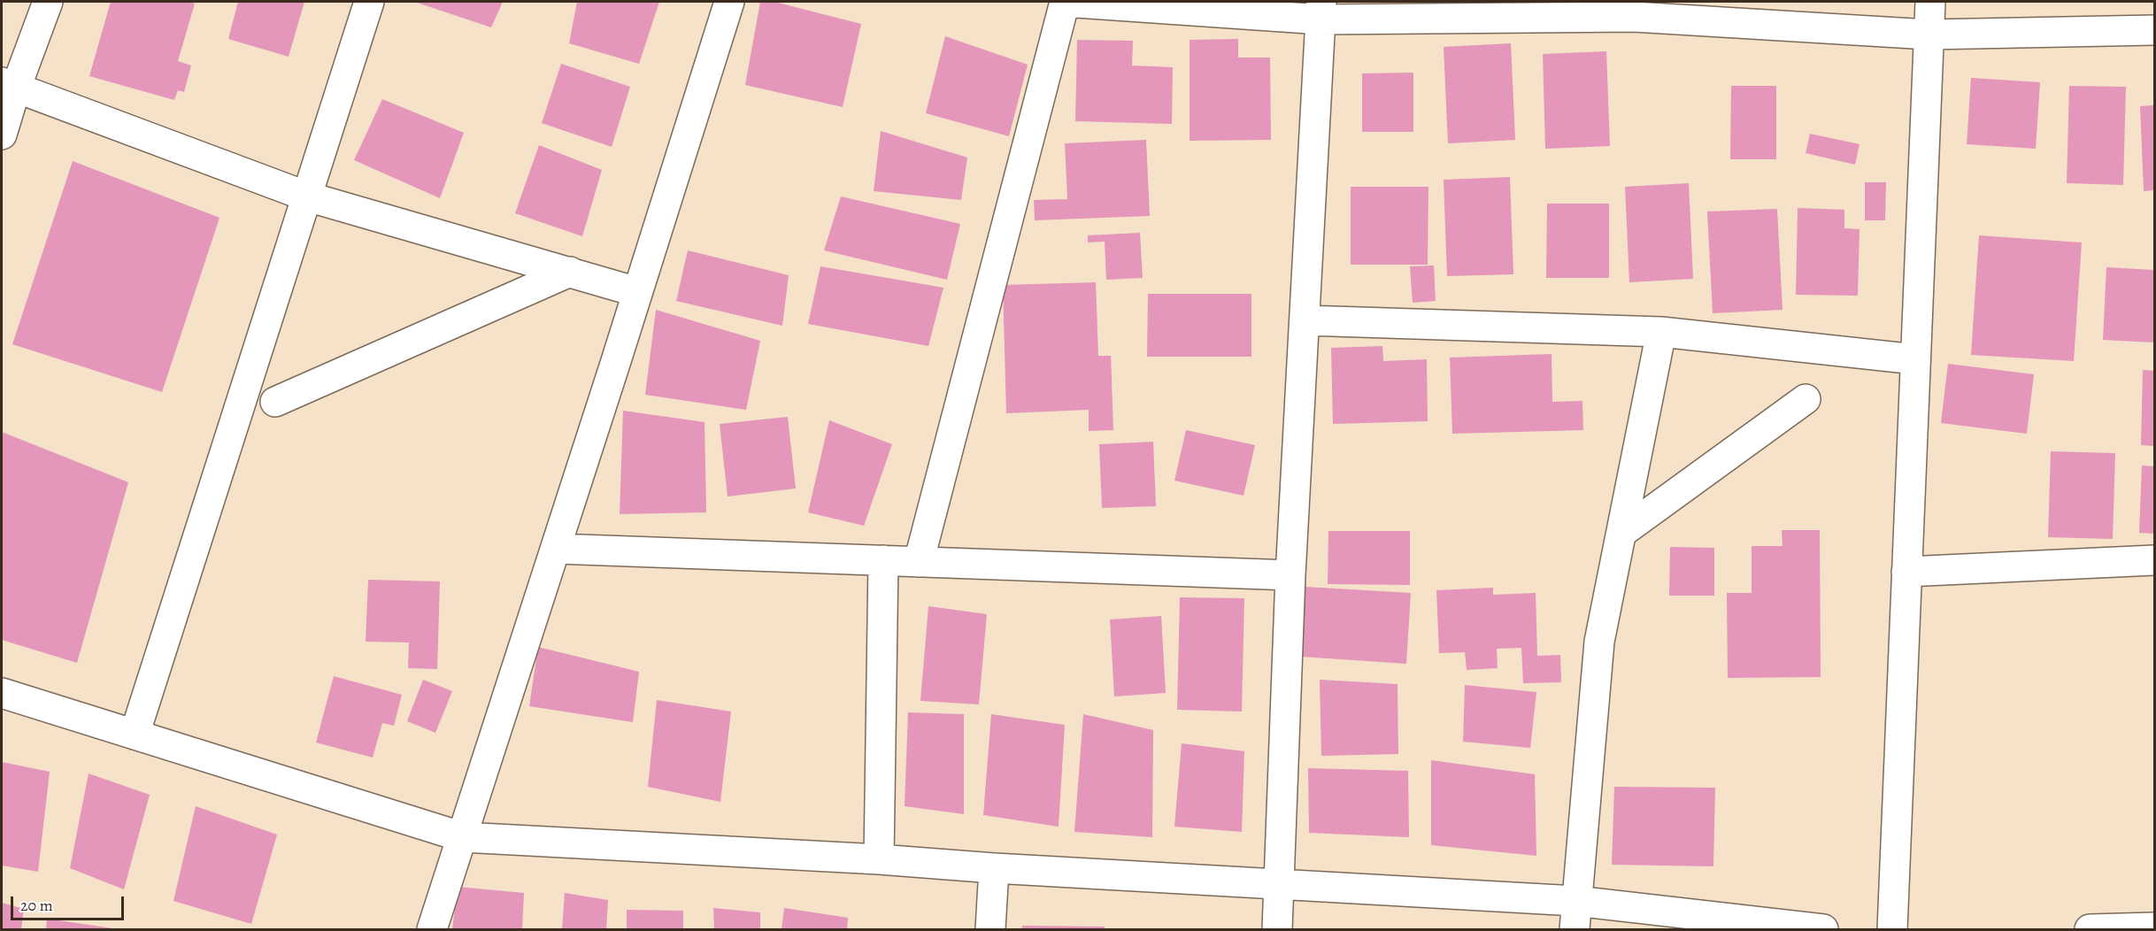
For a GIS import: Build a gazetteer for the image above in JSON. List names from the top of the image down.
{
  "scale_bar": "20 m"
}
